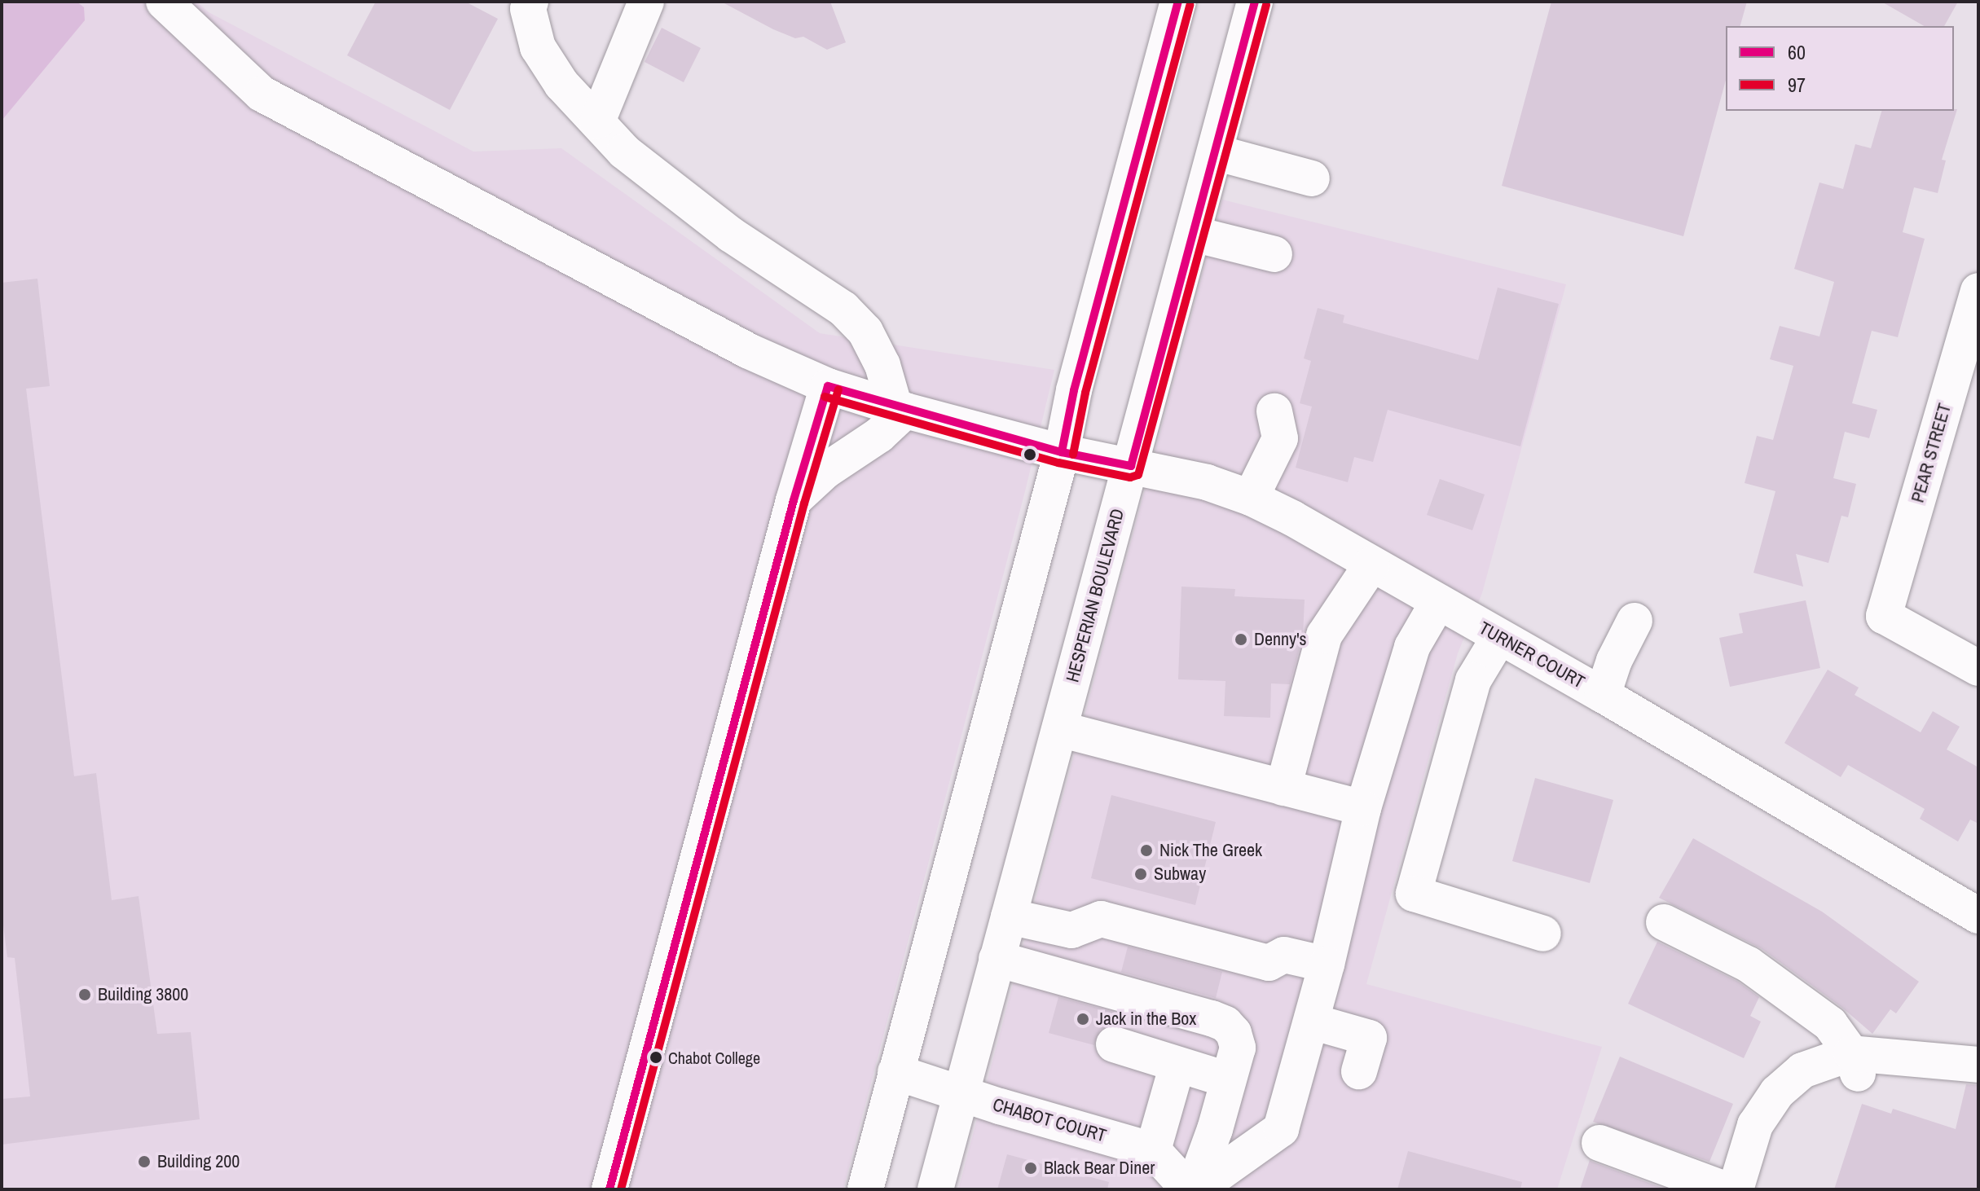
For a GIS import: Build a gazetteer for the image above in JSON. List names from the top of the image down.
{
  "streets": {
    "street": [
      "PEAR STREET",
      "HESPERIAN BOULEVARD",
      "TURNER COURT",
      "CHABOT COURT"
    ]
  },
  "crossings": [
    ["HESPERIAN BOULEVARD", "TURNER COURT"],
    ["HESPERIAN BOULEVARD", "CHABOT COURT"]
  ],
  "places": [
    "Denny's",
    "Nick The Greek",
    "Subway",
    "Building 3800",
    "Jack in the Box",
    "Chabot College",
    "Building 200",
    "Black Bear Diner"
  ],
  "lines": ["transit line 60", "transit line 97"],
  "legend": ["60", "97"]
}
